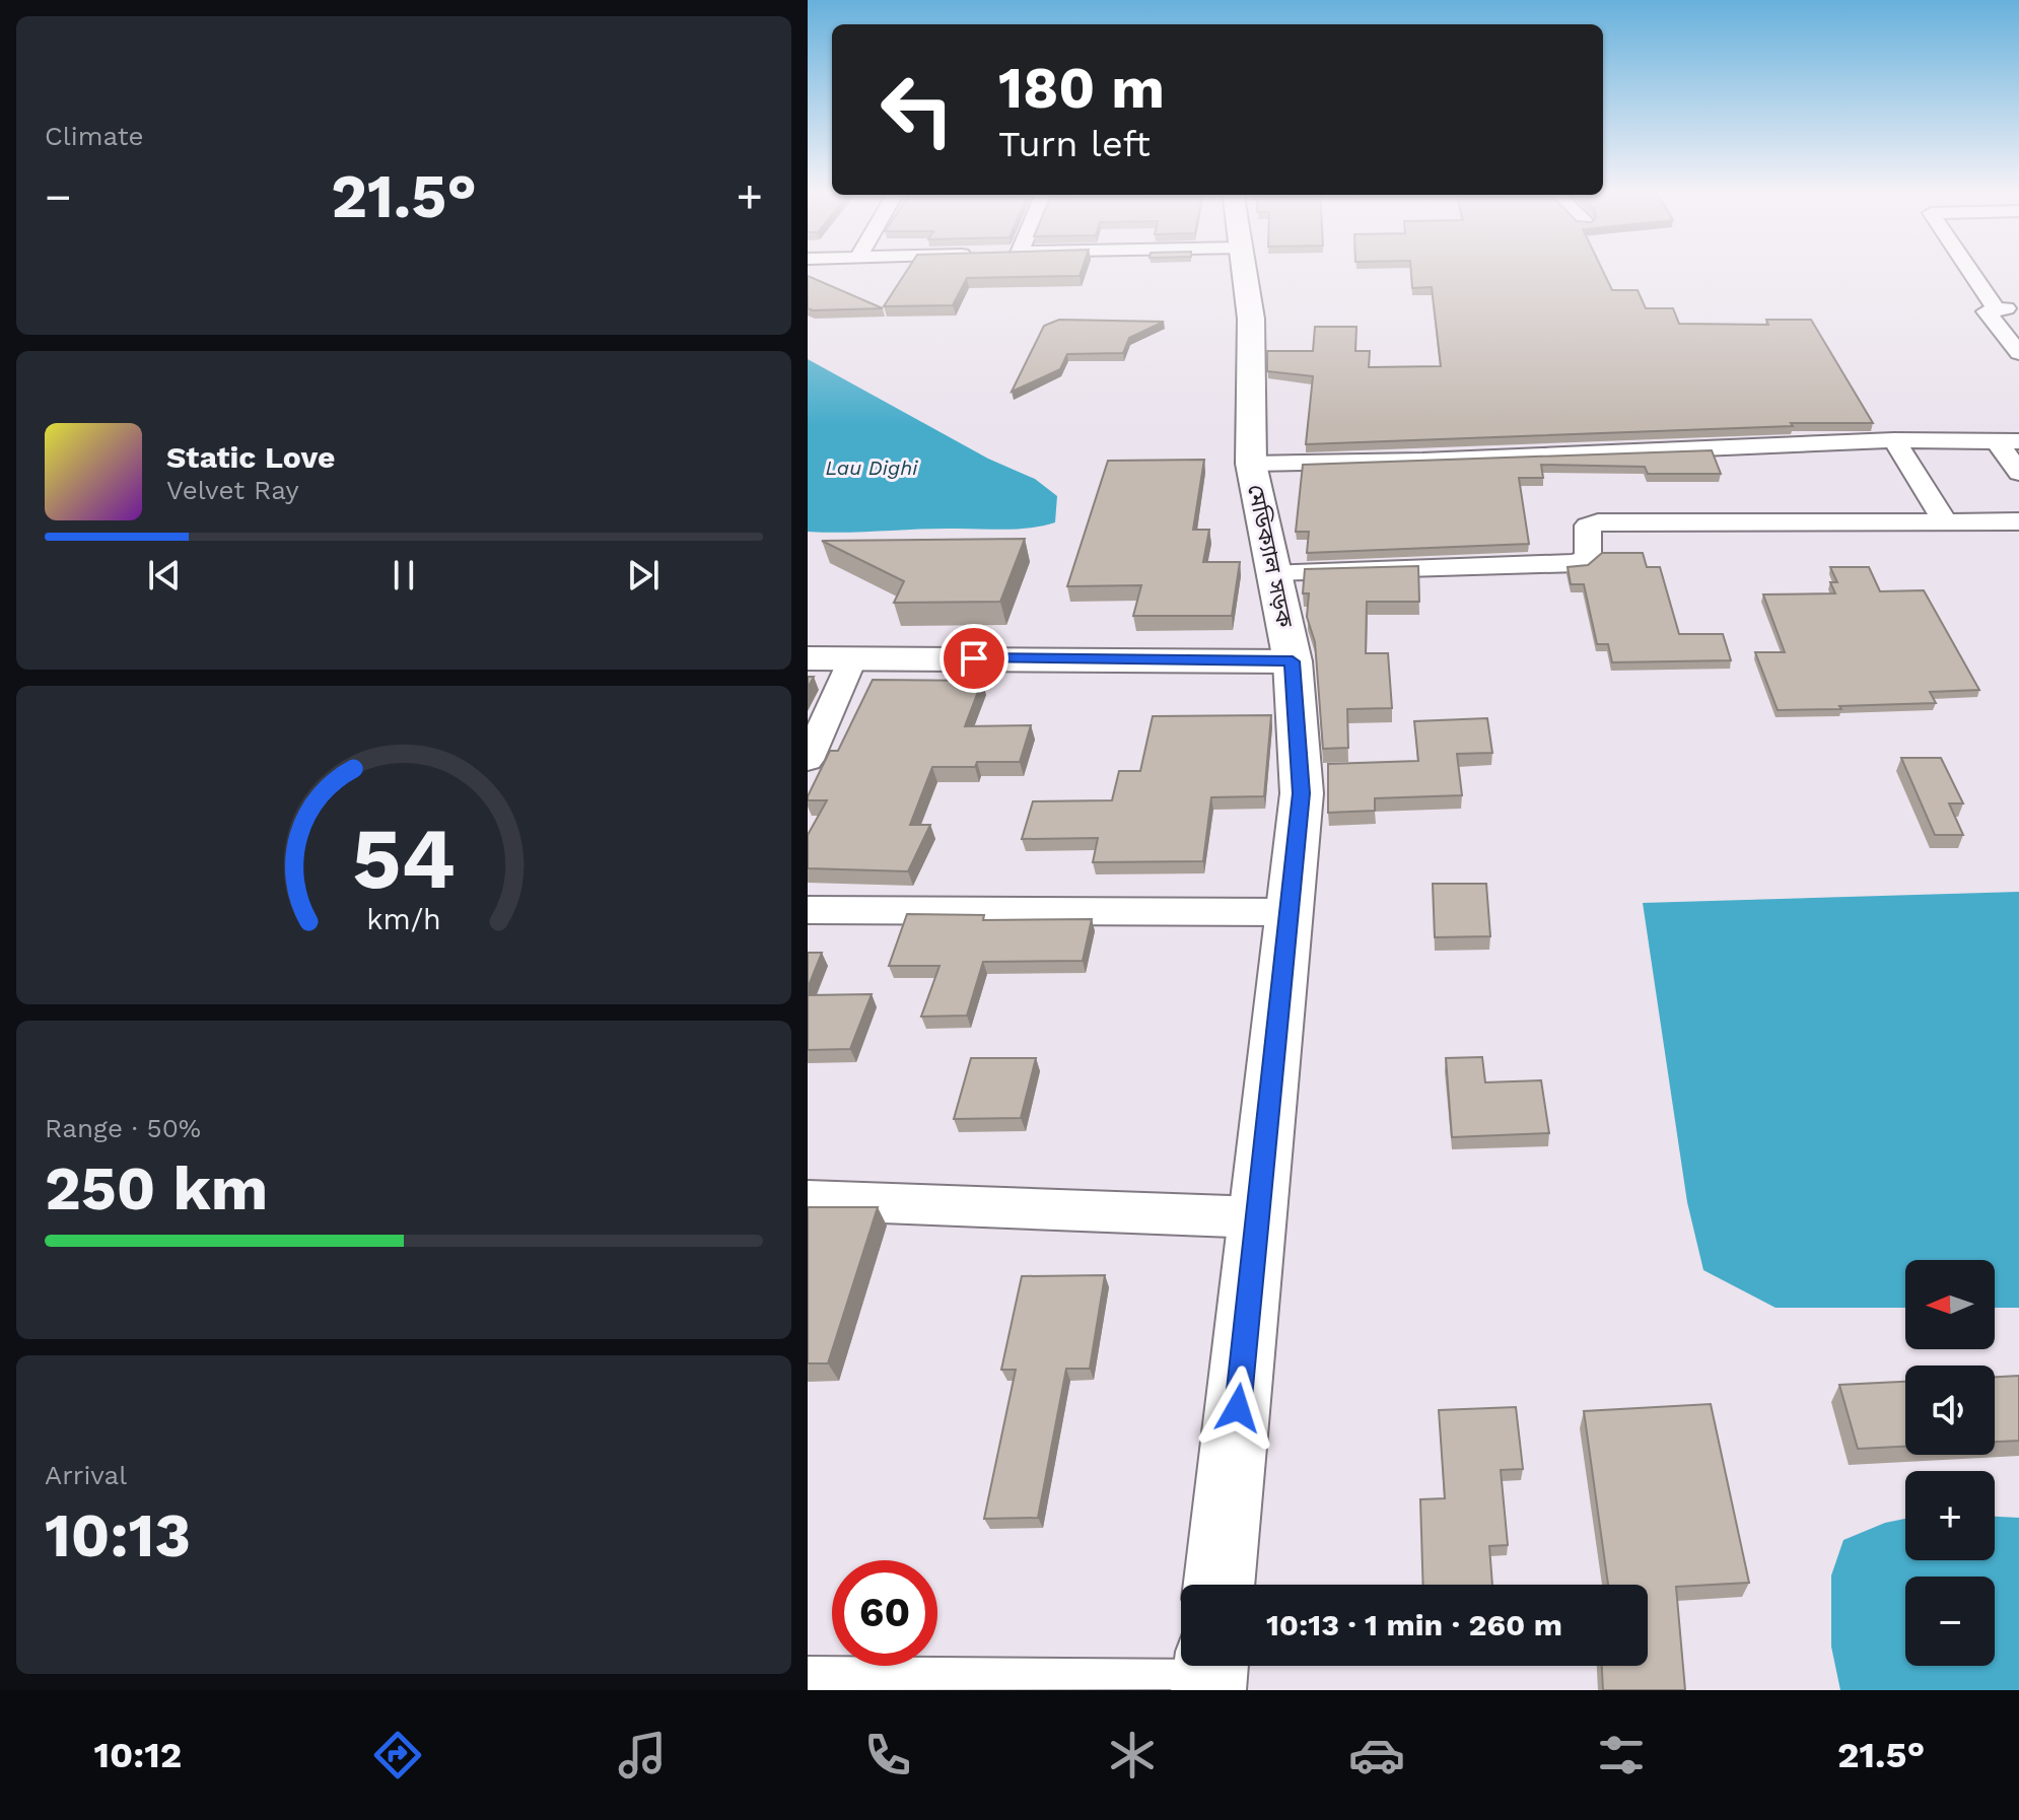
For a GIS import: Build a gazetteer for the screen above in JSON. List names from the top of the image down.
{
  "streets": {
    "main road": ["মেডিক্যাল সড়ক"]
  },
  "water": ["Lau Dighi"],
  "north": "left",
  "page": {
    "tile": [
      "Climate",
      ["Range · 50%", "250 km"],
      ["Arrival", "10:13"]
    ],
    "turn": ["180 m", "Turn left"],
    "heat": ["−", "21.5°", "+"],
    "song": ["Static Love", "Velvet Ray"],
    "map_buttons": ["+", "−"],
    "limit": "60",
    "trip": "10:13 · 1 min · 260 m",
    "tabs": ["10:12", "21.5°"],
    "gauge": ["54", "km/h"]
  }
}
